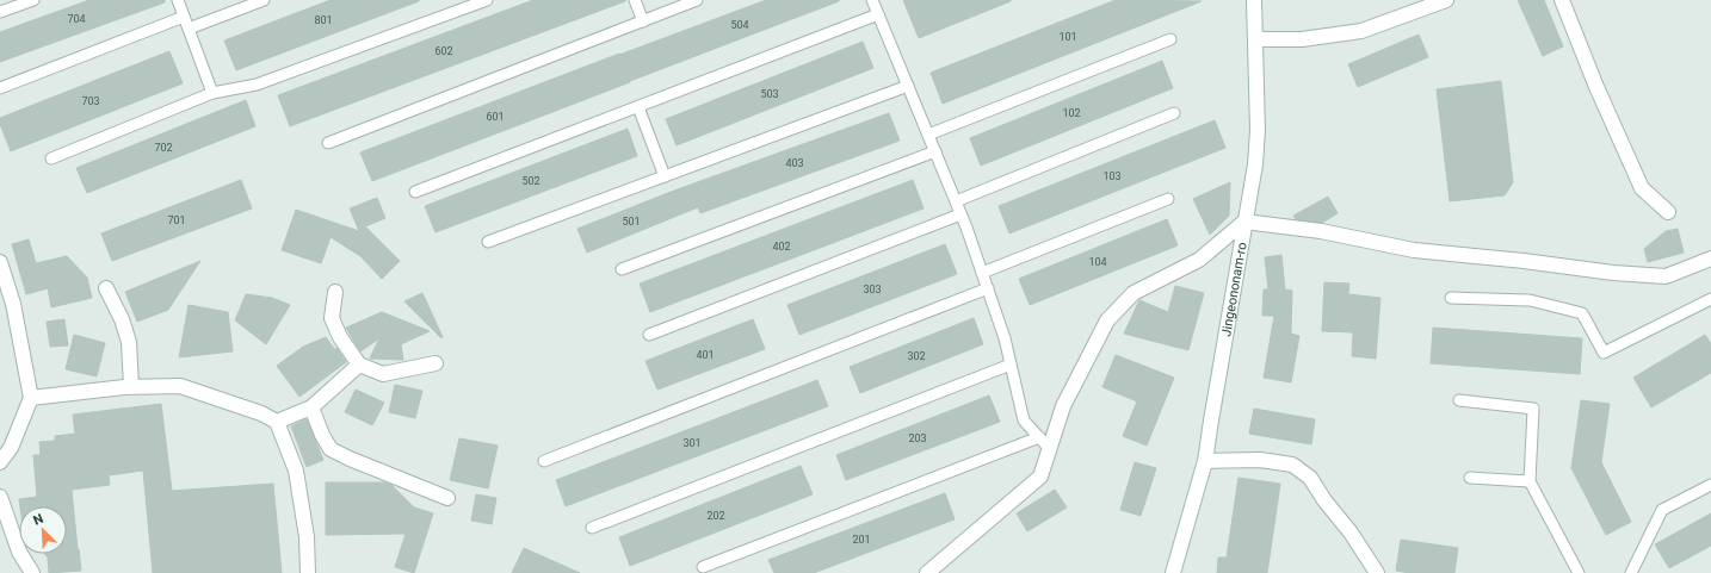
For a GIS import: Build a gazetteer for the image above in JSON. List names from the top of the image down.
{
  "streets": {
    "street": ["Jingeononam-ro"]
  },
  "house_numbers": [
    "704",
    "801",
    "504",
    "101",
    "602",
    "503",
    "703",
    "102",
    "601",
    "702",
    "403",
    "103",
    "502",
    "701",
    "501",
    "402",
    "104",
    "303",
    "401",
    "302",
    "203",
    "301",
    "202",
    "201"
  ],
  "north": "top left"
}
